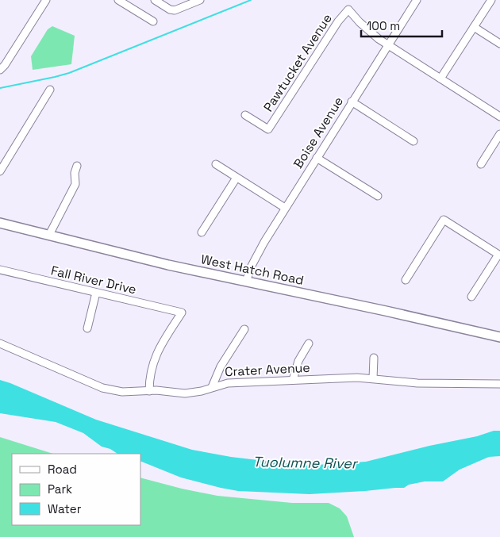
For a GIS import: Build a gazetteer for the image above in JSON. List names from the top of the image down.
{
  "streets": {
    "main road": ["West Hatch Road"],
    "street": [
      "Pawtucket Avenue",
      "Boise Avenue",
      "Fall River Drive",
      "Crater Avenue"
    ]
  },
  "crossings": [
    ["Pawtucket Avenue", "Boise Avenue"],
    ["Boise Avenue", "West Hatch Road"],
    ["Fall River Drive", "Crater Avenue"]
  ],
  "water": ["Tuolumne River"],
  "legend": ["Road", "Park", "Water"],
  "scale_bar": "100 m"
}
